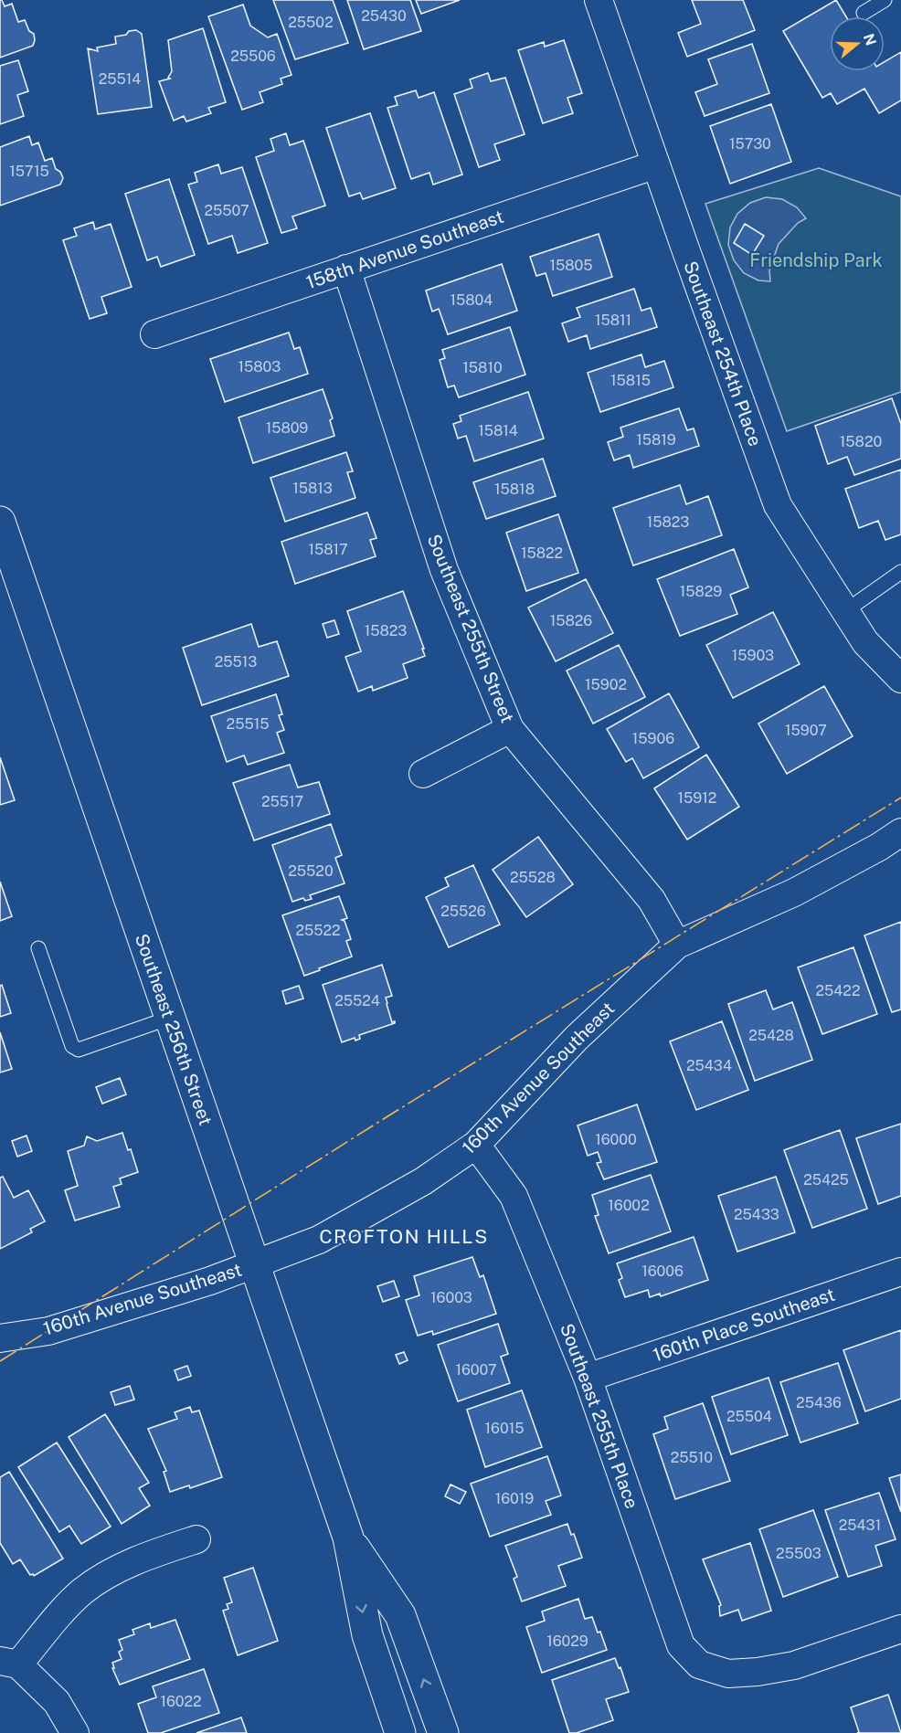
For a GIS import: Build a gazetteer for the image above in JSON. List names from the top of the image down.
{
  "streets": {
    "main road": ["Southeast 256th Street"],
    "street": [
      "158th Avenue Southeast",
      "Southeast 254th Place",
      "Southeast 255th Street",
      "160th Avenue Southeast",
      "160th Place Southeast",
      "Southeast 255th Place"
    ]
  },
  "crossings": [
    ["158th Avenue Southeast", "Southeast 254th Place"],
    ["158th Avenue Southeast", "Southeast 255th Street"],
    ["Southeast 255th Street", "160th Avenue Southeast"],
    ["Southeast 256th Street", "160th Avenue Southeast"],
    ["160th Avenue Southeast", "Southeast 255th Place"],
    ["160th Place Southeast", "Southeast 255th Place"]
  ],
  "districts": ["CROFTON HILLS"],
  "parks": ["Friendship Park"],
  "house_numbers": [
    "25430",
    "25502",
    "25506",
    "25514",
    "15730",
    "15715",
    "25507",
    "15805",
    "15804",
    "15811",
    "15803",
    "15810",
    "15815",
    "15809",
    "15814",
    "15819",
    "15820",
    "15813",
    "15818",
    "15823",
    "15817",
    "15822",
    "15829",
    "15826",
    "15823",
    "15903",
    "25513",
    "15902",
    "25515",
    "15907",
    "15906",
    "15912",
    "25517",
    "25520",
    "25528",
    "25526",
    "25522",
    "25422",
    "25524",
    "25428",
    "25434",
    "16000",
    "25425",
    "16002",
    "25433",
    "16006",
    "16003",
    "16007",
    "25436",
    "25504",
    "16015",
    "25510",
    "16019",
    "25431",
    "25503",
    "16029",
    "16022"
  ],
  "north": "right"
}
